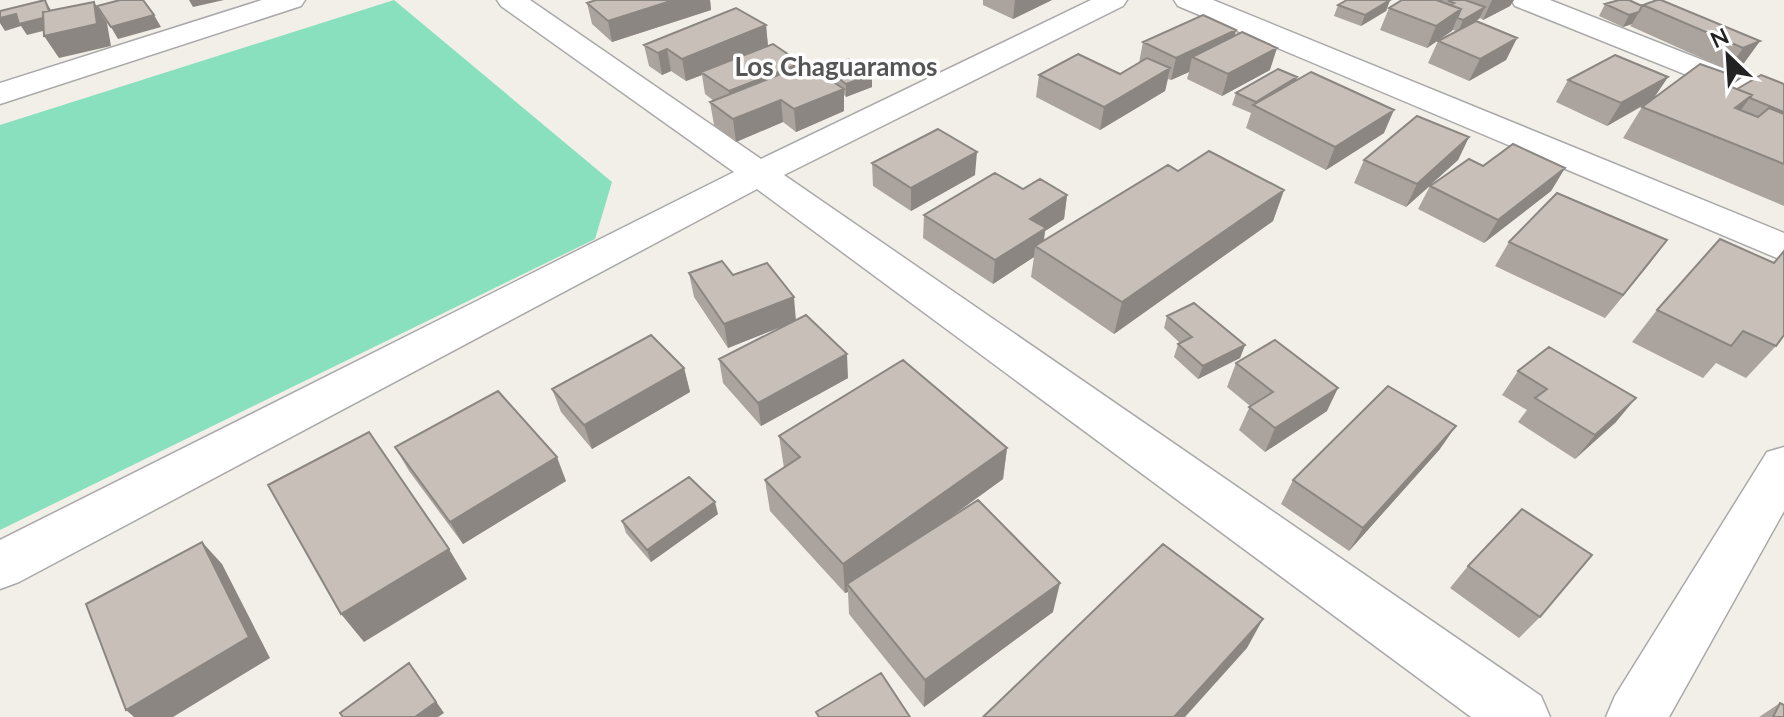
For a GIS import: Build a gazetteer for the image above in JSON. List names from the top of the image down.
{
  "districts": ["Los Chaguaramos"],
  "north": "top left"
}
